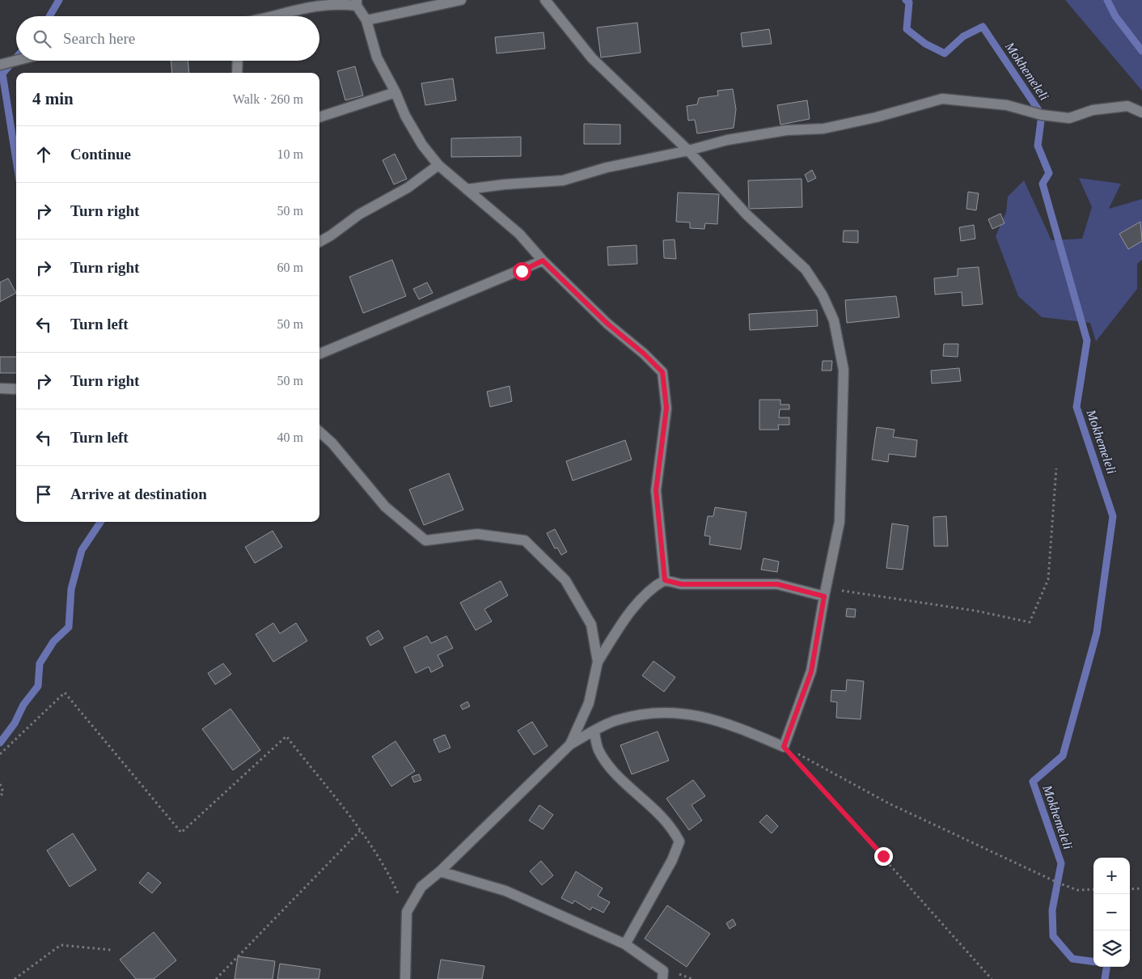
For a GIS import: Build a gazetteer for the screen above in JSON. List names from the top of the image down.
{
  "water": ["Mokhemeleli"],
  "page": {
    "search": "Search here",
    "heading": ["4 min", "Walk · 260 m"],
    "list": [
      ["Continue", "10 m"],
      ["Turn right", "50 m"],
      ["Turn right", "60 m"],
      ["Turn left", "50 m"],
      ["Turn right", "50 m"],
      ["Turn left", "40 m"],
      "Arrive at destination"
    ],
    "map_buttons": ["+", "−"]
  }
}
